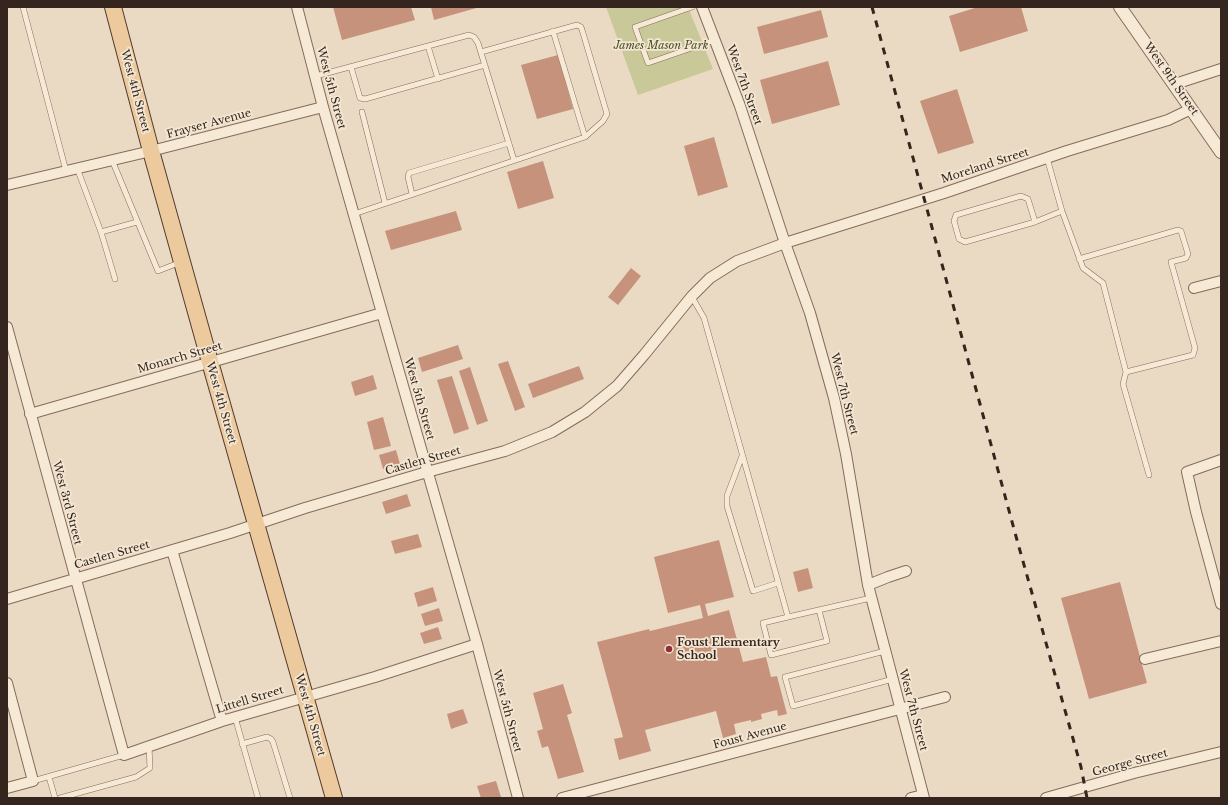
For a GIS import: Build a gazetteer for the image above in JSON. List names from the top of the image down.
{
  "streets": {
    "main road": ["West 4th Street"],
    "street": [
      "West 9th Street",
      "West 7th Street",
      "West 5th Street",
      "Frayser Avenue",
      "Moreland Street",
      "Monarch Street",
      "Castlen Street",
      "West 3rd Street",
      "Littell Street",
      "Foust Avenue",
      "George Street"
    ]
  },
  "crossings": [
    ["West 9th Street", "Moreland Street"],
    ["West 7th Street", "Moreland Street"],
    ["West 7th Street", "Castlen Street"],
    ["West 7th Street", "Foust Avenue"],
    ["West 5th Street", "Frayser Avenue"],
    ["West 5th Street", "Monarch Street"],
    ["West 5th Street", "Castlen Street"],
    ["West 5th Street", "Littell Street"],
    ["West 4th Street", "Frayser Avenue"],
    ["West 4th Street", "Monarch Street"],
    ["West 4th Street", "Castlen Street"],
    ["West 4th Street", "Littell Street"],
    ["Moreland Street", "Castlen Street"],
    ["Monarch Street", "West 3rd Street"],
    ["Castlen Street", "West 3rd Street"],
    ["West 3rd Street", "Littell Street"]
  ],
  "parks": ["James Mason Park"],
  "places": ["Foust Elementary School"]
}
